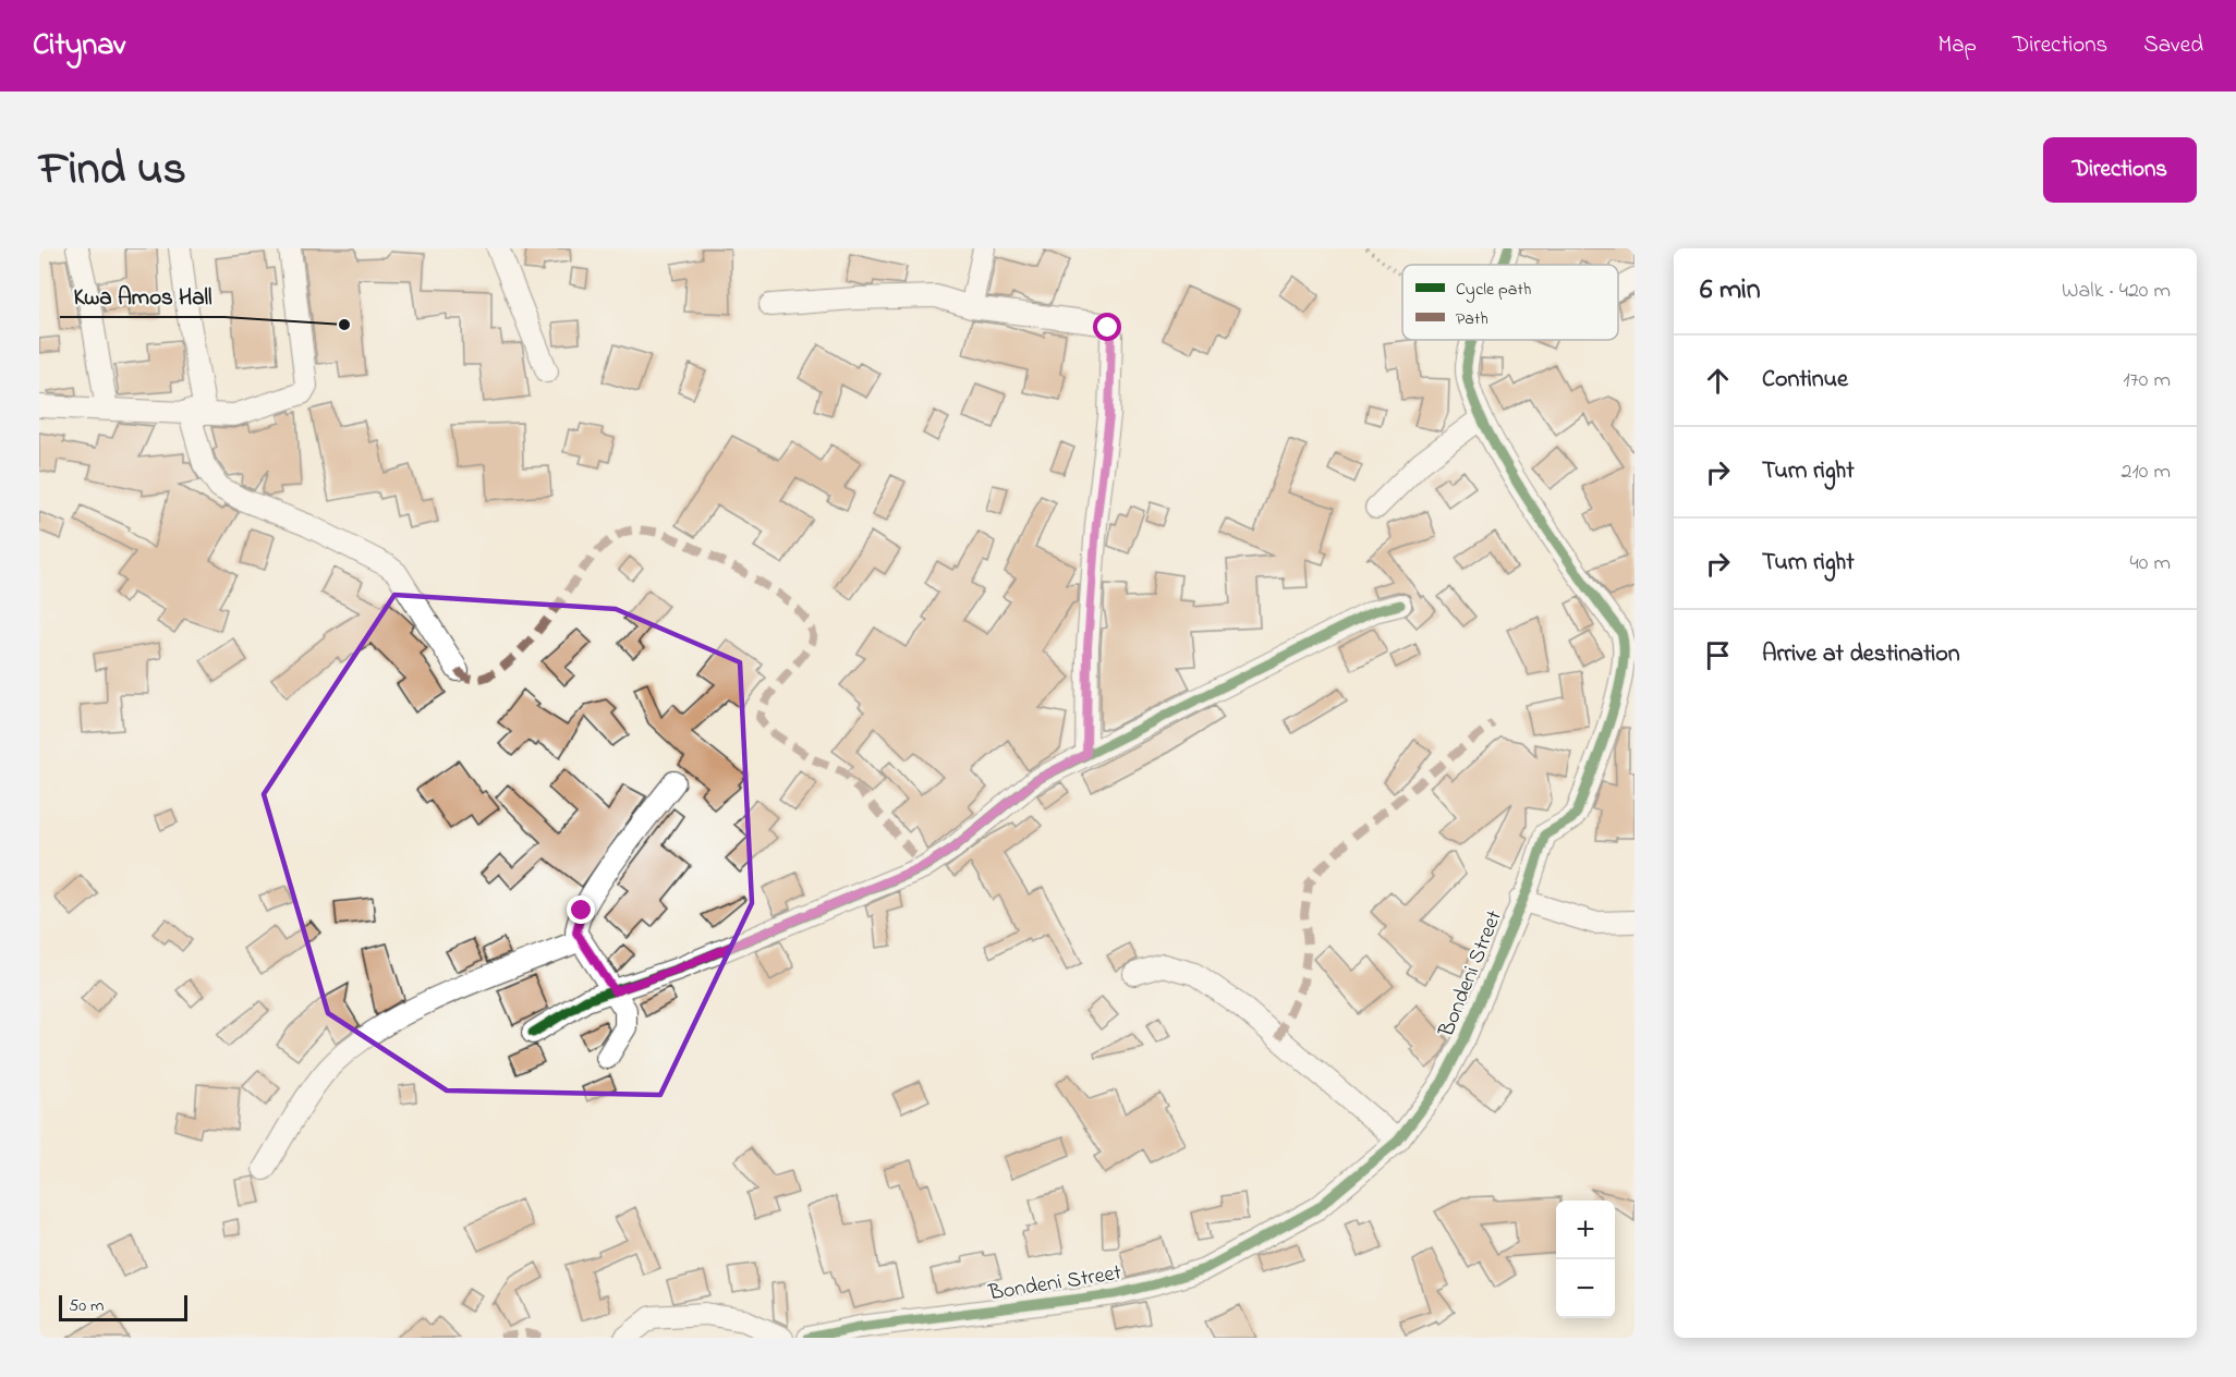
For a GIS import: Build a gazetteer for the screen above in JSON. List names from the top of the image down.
{
  "streets": {
    "street": ["Bondeni Street"]
  },
  "places": ["Kwa Amos Hall"],
  "legend": ["Cycle path", "Path"],
  "scale_bar": "50 m",
  "page": {
    "header": "Citynav",
    "nav": ["Map", "Directions", "Saved"],
    "title": "Find us",
    "buttons": "Directions",
    "heading": ["6 min", "Walk · 420 m"],
    "list": [
      ["Continue", "170 m"],
      ["Turn right", "210 m"],
      ["Turn right", "40 m"],
      "Arrive at destination"
    ],
    "map_buttons": ["+", "−"],
    "scale": "50 m"
  }
}
